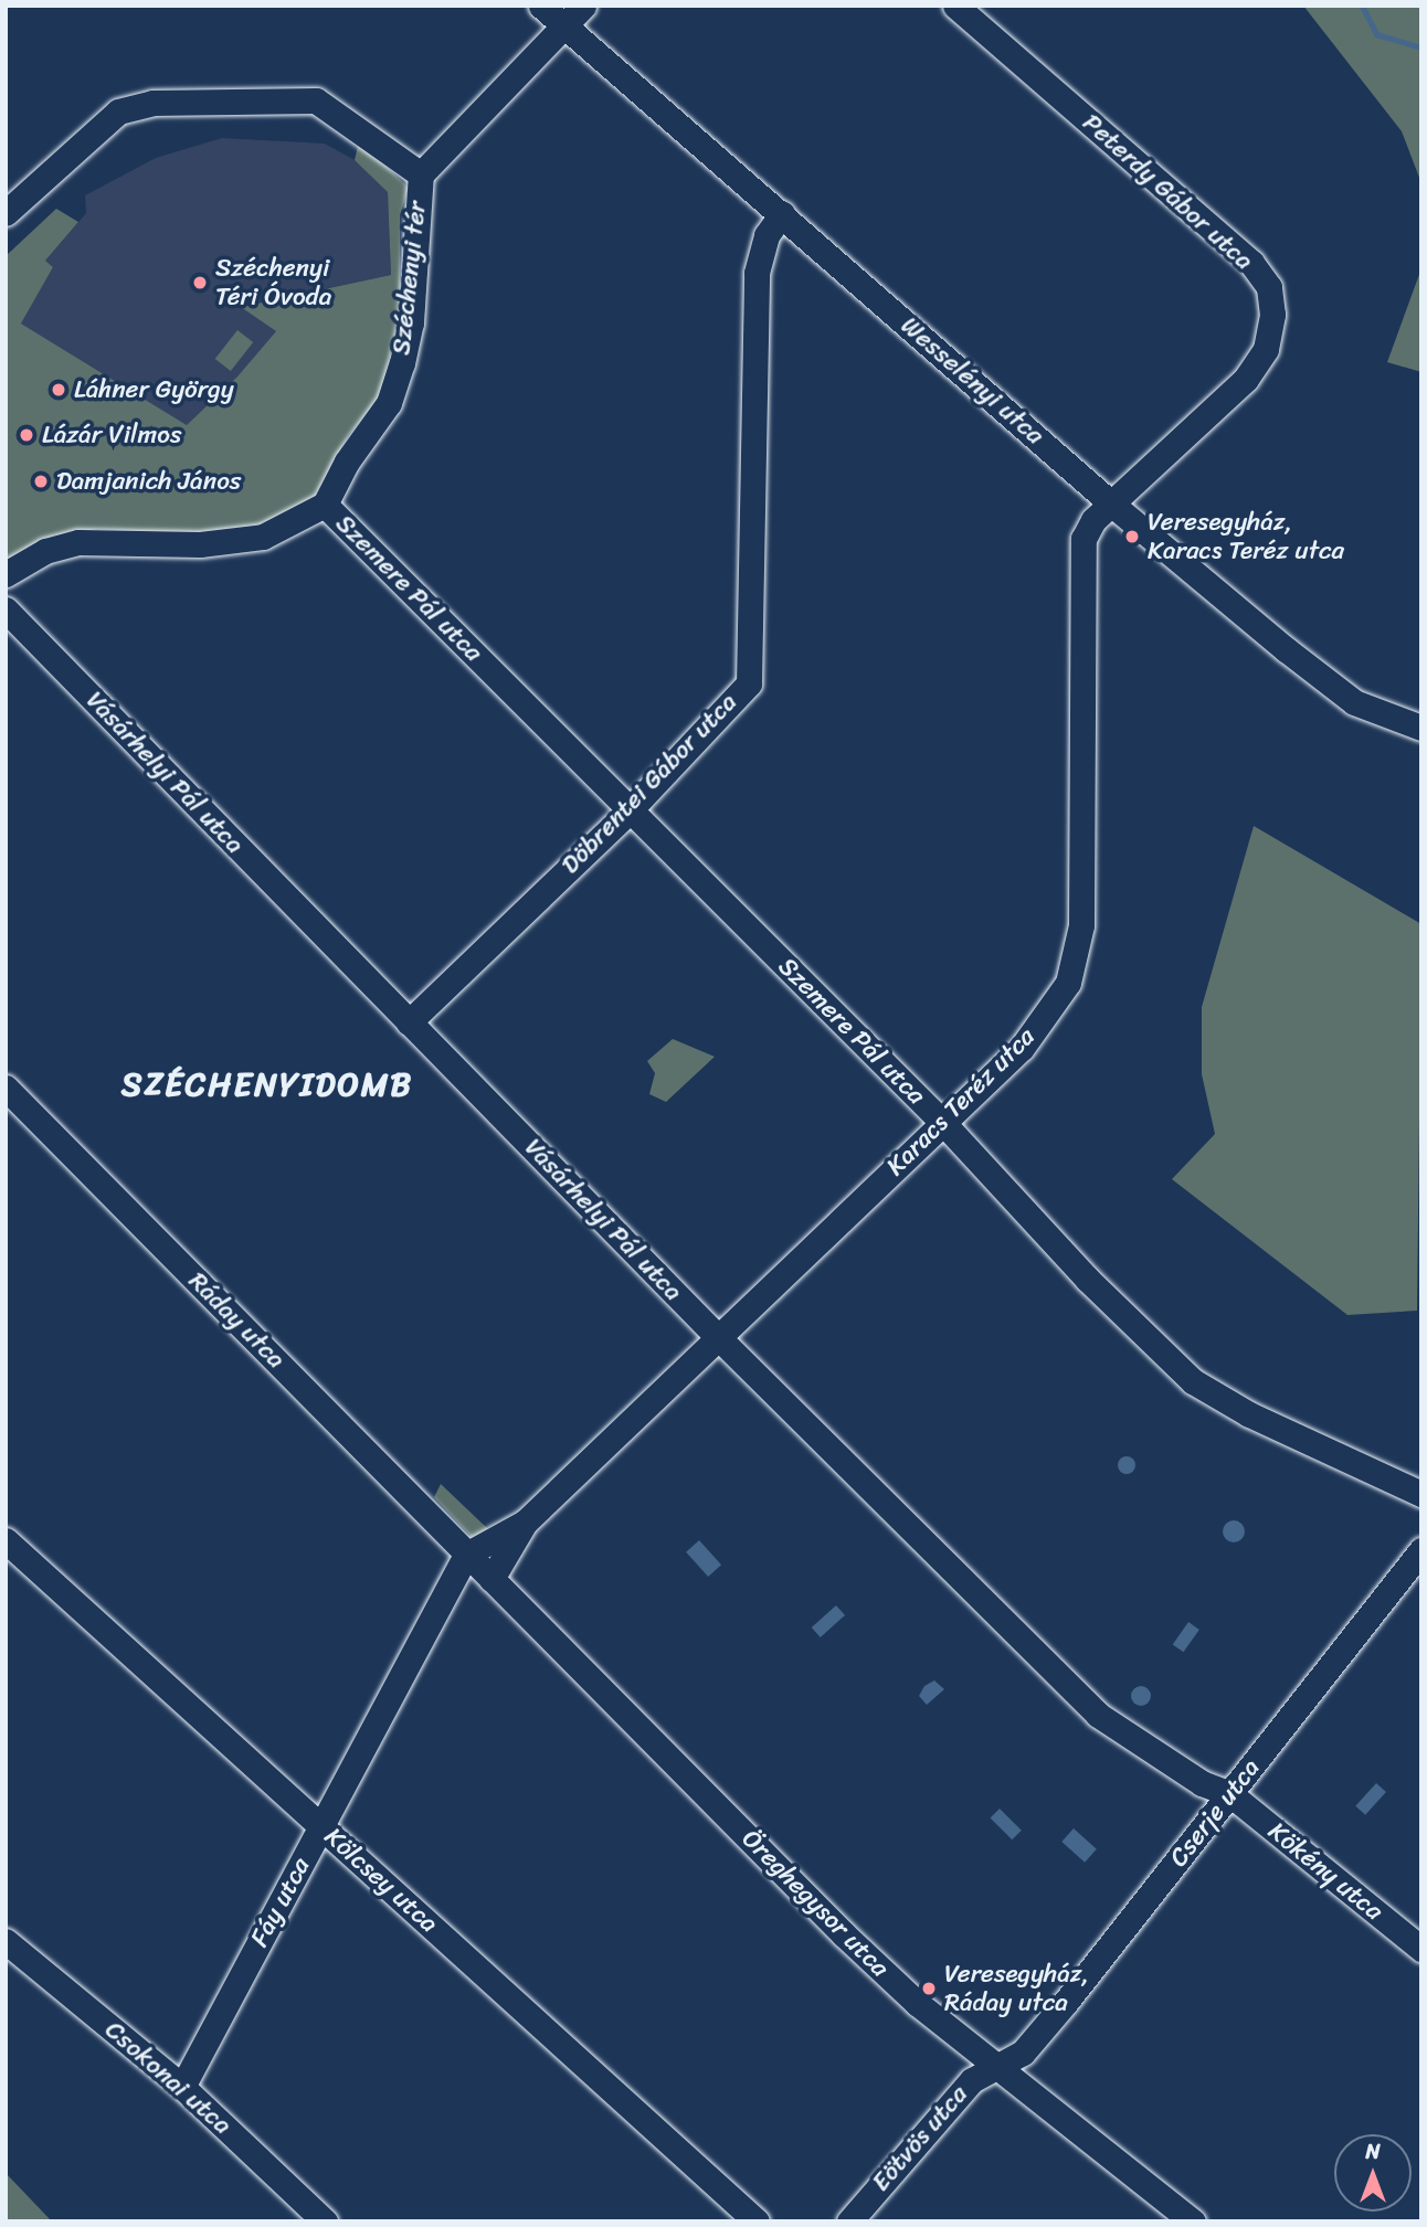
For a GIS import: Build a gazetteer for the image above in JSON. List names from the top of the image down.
{
  "streets": {
    "street": [
      "Peterdy Gábor utca",
      "Széchenyi tér",
      "Wesselényi utca",
      "Szemere Pál utca",
      "Vásárhelyi Pál utca",
      "Döbrentei Gábor utca",
      "Karacs Teréz utca",
      "Ráday utca",
      "Cserje utca",
      "Kökény utca",
      "Kölcsey utca",
      "Fáy utca",
      "Öreghegysor utca",
      "Csokonai utca",
      "Eötvös utca"
    ]
  },
  "crossings": [
    ["Peterdy Gábor utca", "Wesselényi utca"],
    ["Peterdy Gábor utca", "Karacs Teréz utca"],
    ["Széchenyi tér", "Szemere Pál utca"],
    ["Wesselényi utca", "Döbrentei Gábor utca"],
    ["Wesselényi utca", "Karacs Teréz utca"],
    ["Szemere Pál utca", "Döbrentei Gábor utca"],
    ["Szemere Pál utca", "Karacs Teréz utca"],
    ["Vásárhelyi Pál utca", "Döbrentei Gábor utca"],
    ["Vásárhelyi Pál utca", "Karacs Teréz utca"],
    ["Vásárhelyi Pál utca", "Cserje utca"],
    ["Vásárhelyi Pál utca", "Kökény utca"],
    ["Karacs Teréz utca", "Ráday utca"],
    ["Karacs Teréz utca", "Fáy utca"],
    ["Karacs Teréz utca", "Öreghegysor utca"],
    ["Ráday utca", "Fáy utca"],
    ["Ráday utca", "Öreghegysor utca"],
    ["Cserje utca", "Kökény utca"],
    ["Cserje utca", "Öreghegysor utca"],
    ["Cserje utca", "Eötvös utca"],
    ["Kölcsey utca", "Fáy utca"],
    ["Fáy utca", "Öreghegysor utca"],
    ["Fáy utca", "Csokonai utca"],
    ["Öreghegysor utca", "Eötvös utca"]
  ],
  "districts": ["SZÉCHENYIDOMB"],
  "places": [
    "Széchenyi Téri Óvoda",
    "Láhner György",
    "Lázár Vilmos",
    "Damjanich János",
    "Veresegyház, Karacs Teréz utca",
    "Veresegyház, Ráday utca"
  ],
  "north": "top"
}
